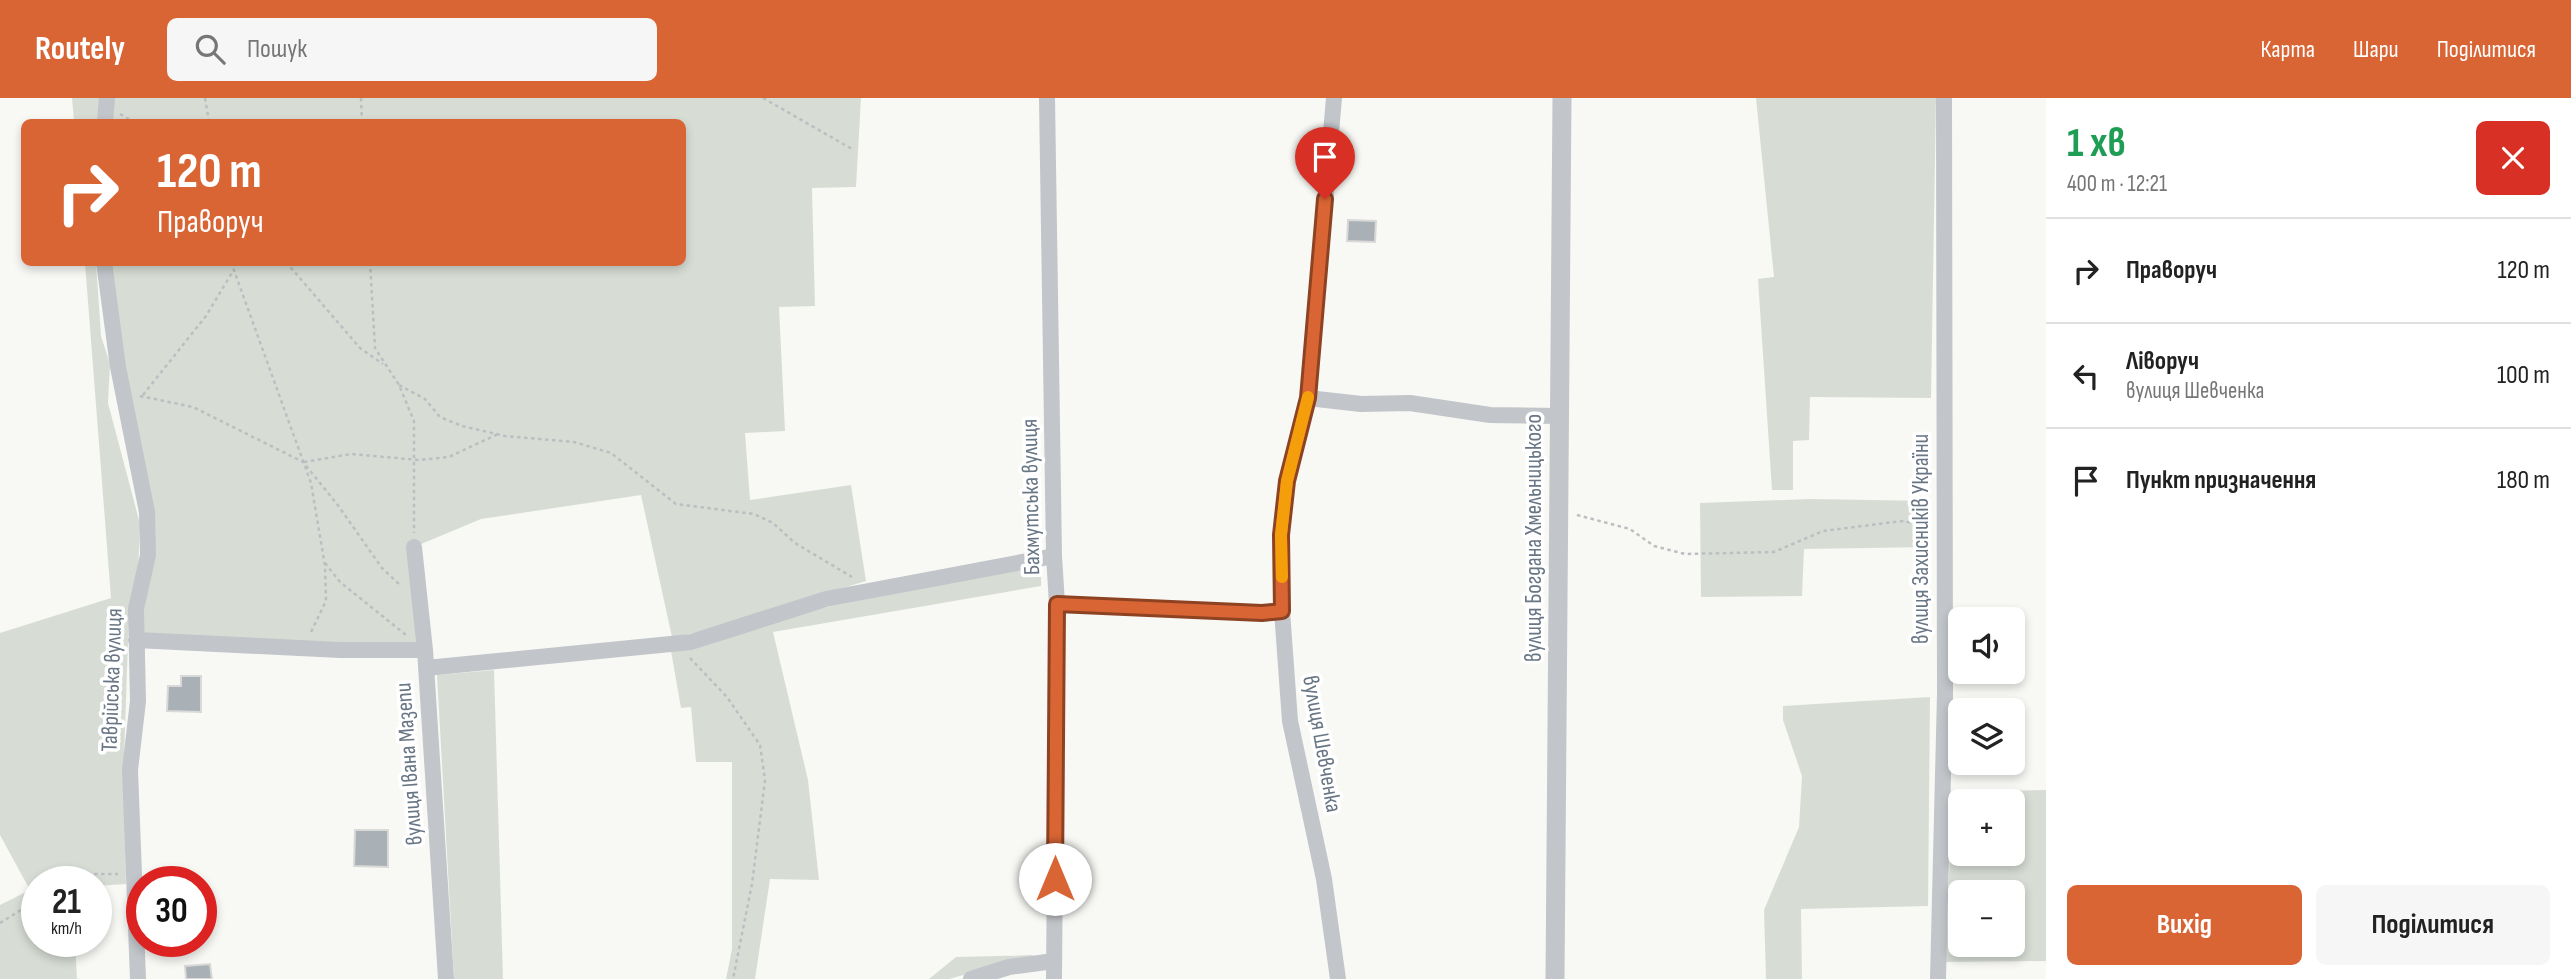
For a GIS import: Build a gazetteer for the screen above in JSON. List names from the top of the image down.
{
  "streets": {
    "street": [
      "Бахмутська вулиця",
      "вулиця Богдана Хмельницького",
      "вулиця Захисників України",
      "Таврійська вулиця",
      "вулиця Шевченка",
      "вулиця Івана Мазепи"
    ]
  },
  "page": {
    "header": "Routely",
    "search": "Пошук",
    "nav": ["Карта", "Шари", "Поділитися"],
    "heading": ["1 хв", "400 m · 12:21"],
    "turn": ["120 m", "Праворуч"],
    "list": [
      {
        "name": "Праворуч",
        "value": "120 m"
      },
      {
        "name": "Ліворуч",
        "note": "вулиця Шевченка",
        "value": "100 m"
      },
      {
        "name": "Пункт призначення",
        "value": "180 m"
      }
    ],
    "map_buttons": ["+", "−"],
    "speed": "21 km/h",
    "limit": "30",
    "buttons": ["Вихід", "Поділитися"]
  }
}
